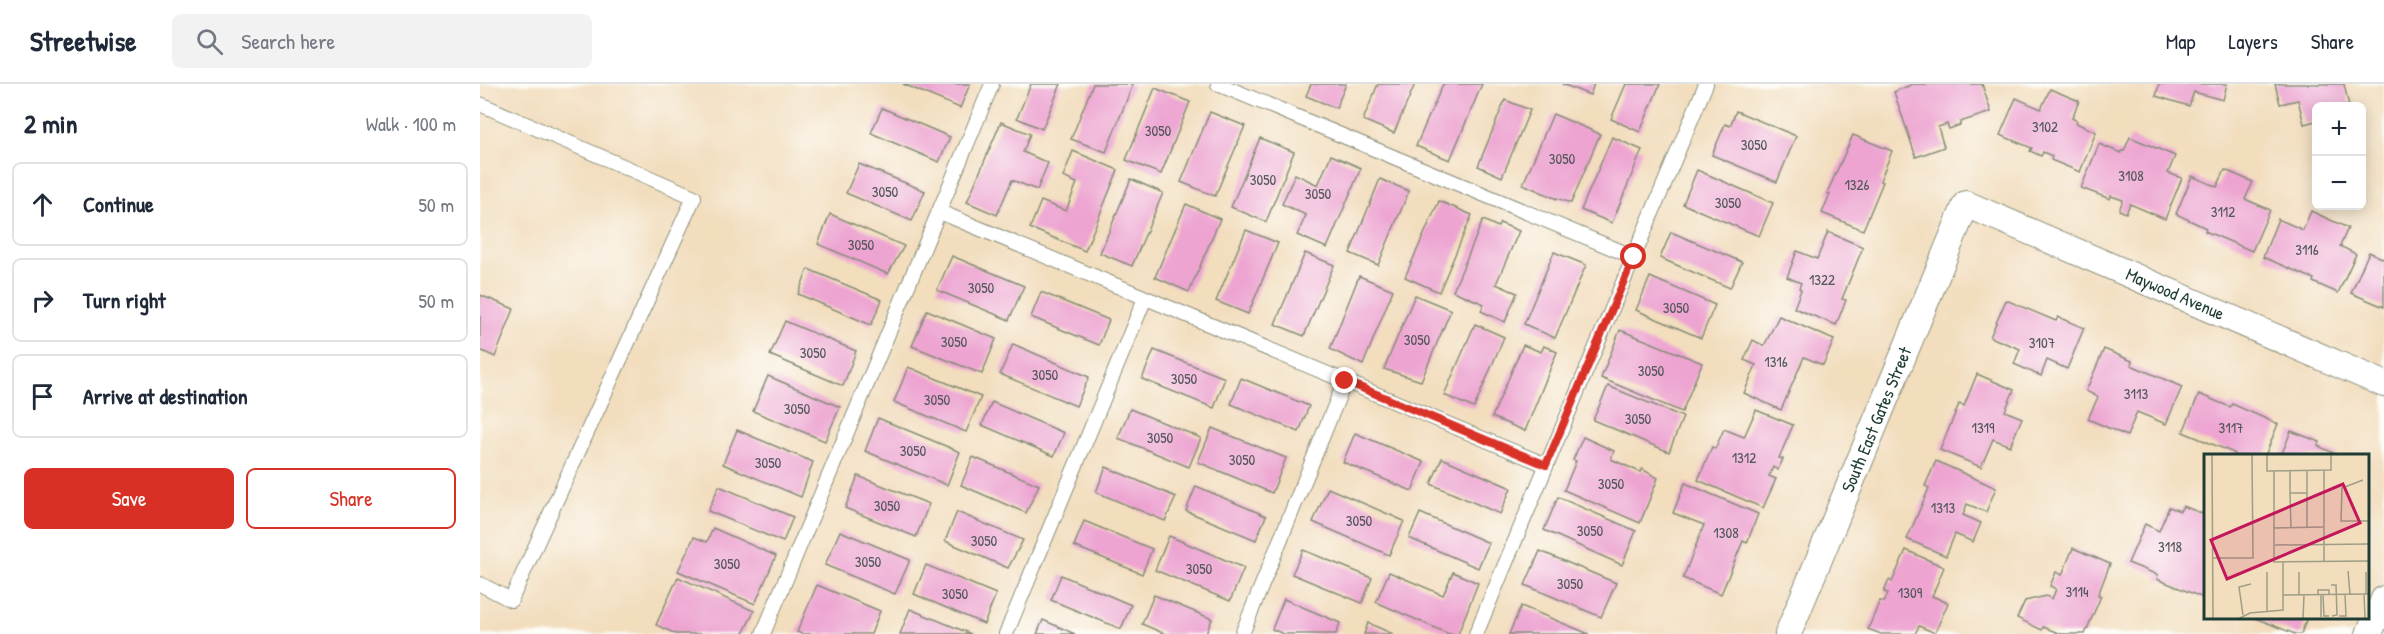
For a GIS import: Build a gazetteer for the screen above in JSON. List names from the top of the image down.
{
  "streets": {
    "street": ["Maywood Avenue", "South East Gates Street"]
  },
  "crossings": [
    ["Maywood Avenue", "South East Gates Street"]
  ],
  "house_numbers": [
    "3102",
    "3050",
    "3050",
    "3050",
    "3108",
    "3050",
    "1326",
    "3050",
    "3050",
    "3050",
    "3112",
    "3050",
    "3116",
    "1322",
    "3050",
    "3050",
    "3050",
    "3050",
    "3107",
    "3050",
    "1316",
    "3050",
    "3050",
    "3050",
    "3113",
    "3050",
    "3050",
    "3050",
    "1319",
    "3117",
    "3050",
    "3050",
    "1312",
    "3050",
    "3050",
    "3050",
    "3050",
    "1313",
    "3050",
    "3050",
    "1308",
    "3050",
    "3118",
    "3050",
    "3050",
    "3050",
    "3050",
    "3114",
    "1309",
    "3050"
  ],
  "page": {
    "header": "Streetwise",
    "search": "Search here",
    "nav": ["Map", "Layers", "Share"],
    "heading": ["2 min", "Walk · 100 m"],
    "map_buttons": ["+", "−"],
    "list": [
      ["Continue", "50 m"],
      ["Turn right", "50 m"],
      "Arrive at destination"
    ],
    "buttons": ["Save", "Share"]
  }
}
